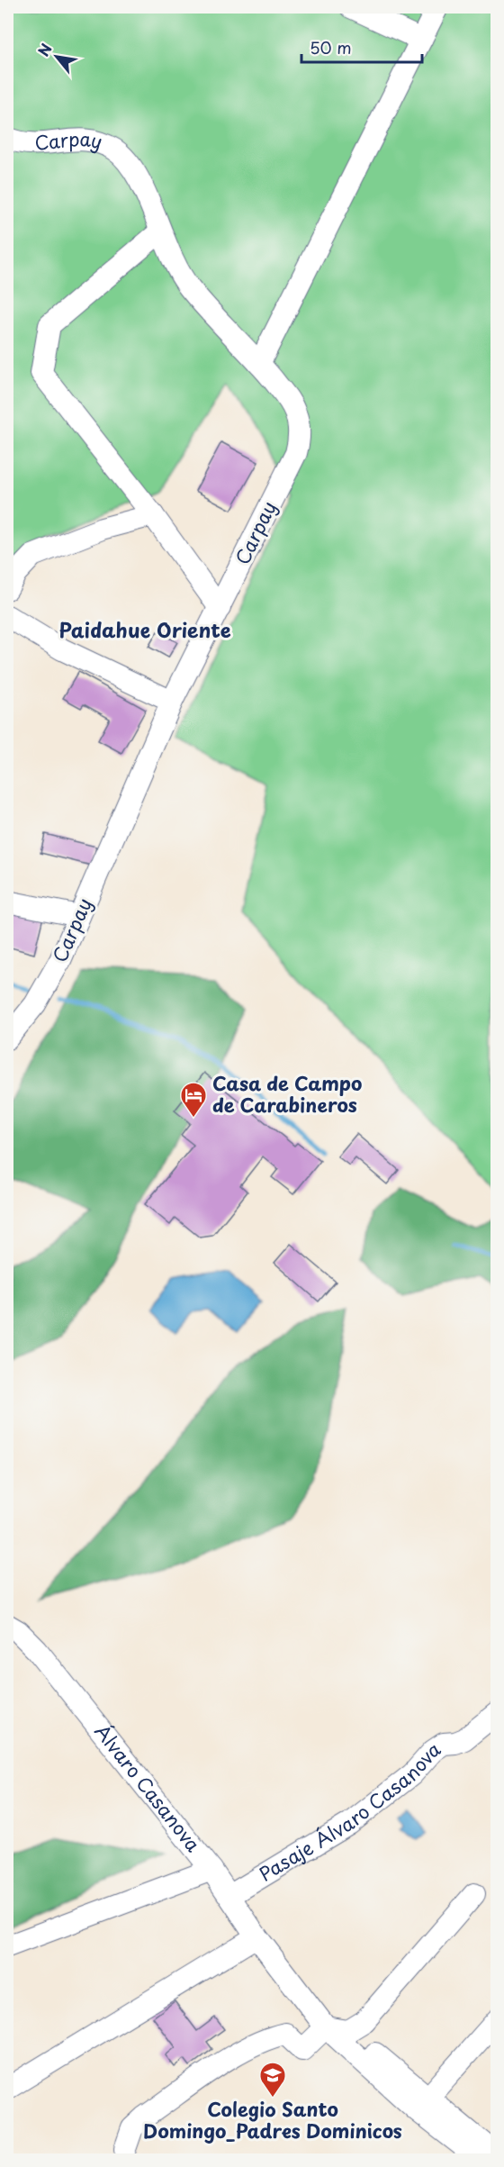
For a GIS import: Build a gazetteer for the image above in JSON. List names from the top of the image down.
{
  "streets": {
    "street": ["Carpay", "Álvaro Casanova", "Pasaje Álvaro Casanova"]
  },
  "crossings": [
    ["Álvaro Casanova", "Pasaje Álvaro Casanova"]
  ],
  "districts": ["Paidahue Oriente"],
  "places": {
    "hotel": ["Casa de Campo de Carabineros"],
    "school or university": ["Colegio Santo Domingo_Padres Dominicos"]
  },
  "scale_bar": "50 m",
  "north": "top left"
}
